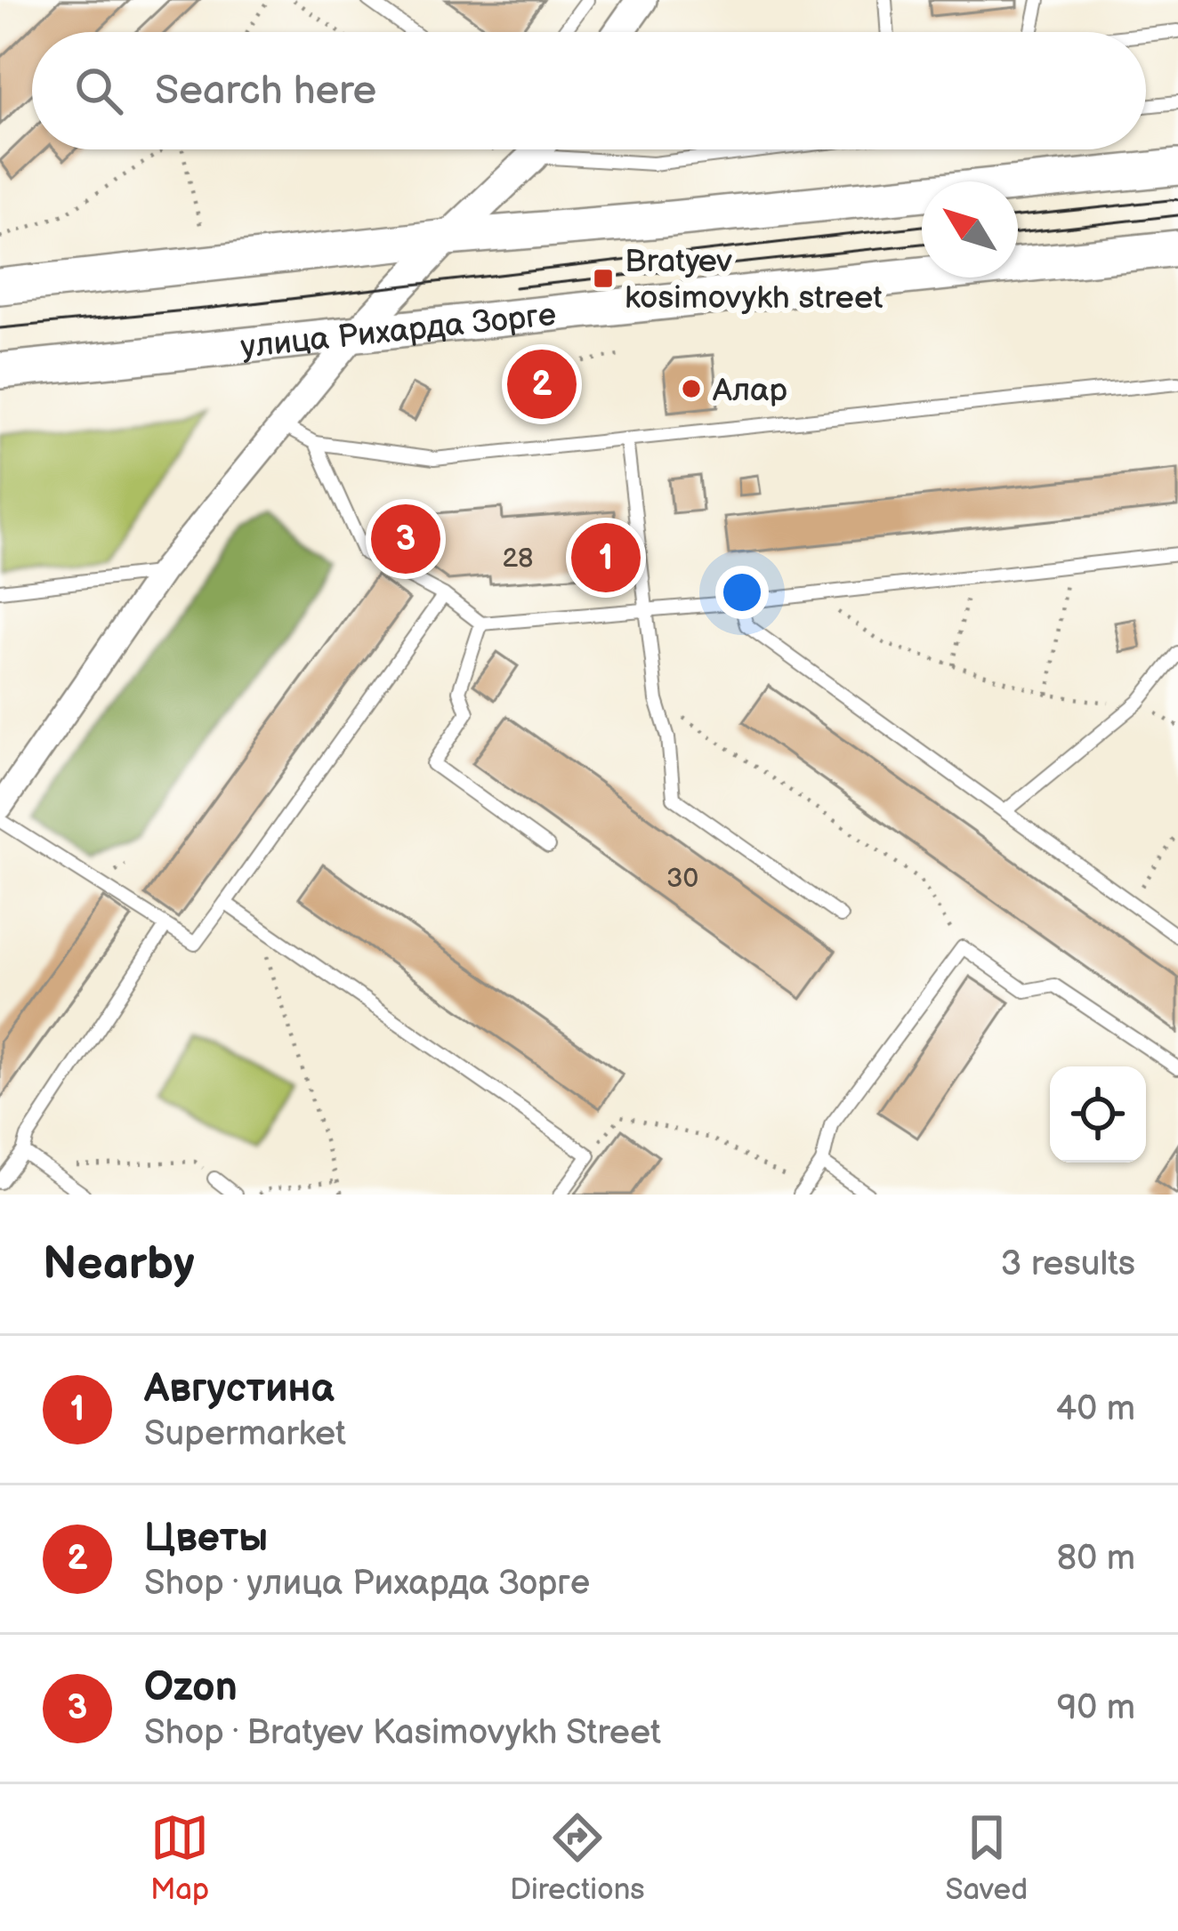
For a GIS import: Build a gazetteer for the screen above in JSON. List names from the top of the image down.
{
  "streets": {
    "main road": ["улица Рихарда Зорге"]
  },
  "places": {
    "transit": ["Bratyev kosimovykh street"],
    "other": ["Алар"]
  },
  "house_numbers": ["28", "30"],
  "north": "top left",
  "page": {
    "search": "Search here",
    "pins": ["2", "3", "1"],
    "heading": ["Nearby", "3 results"],
    "list": [
      {
        "mark": "1",
        "name": "Августина",
        "note": "Supermarket",
        "value": "40 m"
      },
      {
        "mark": "2",
        "name": "Цветы",
        "note": "Shop · улица Рихарда Зорге",
        "value": "80 m"
      },
      {
        "mark": "3",
        "name": "Ozon",
        "note": "Shop · Bratyev Kasimovykh Street",
        "value": "90 m"
      }
    ],
    "nav": ["Map", "Directions", "Saved"]
  }
}
